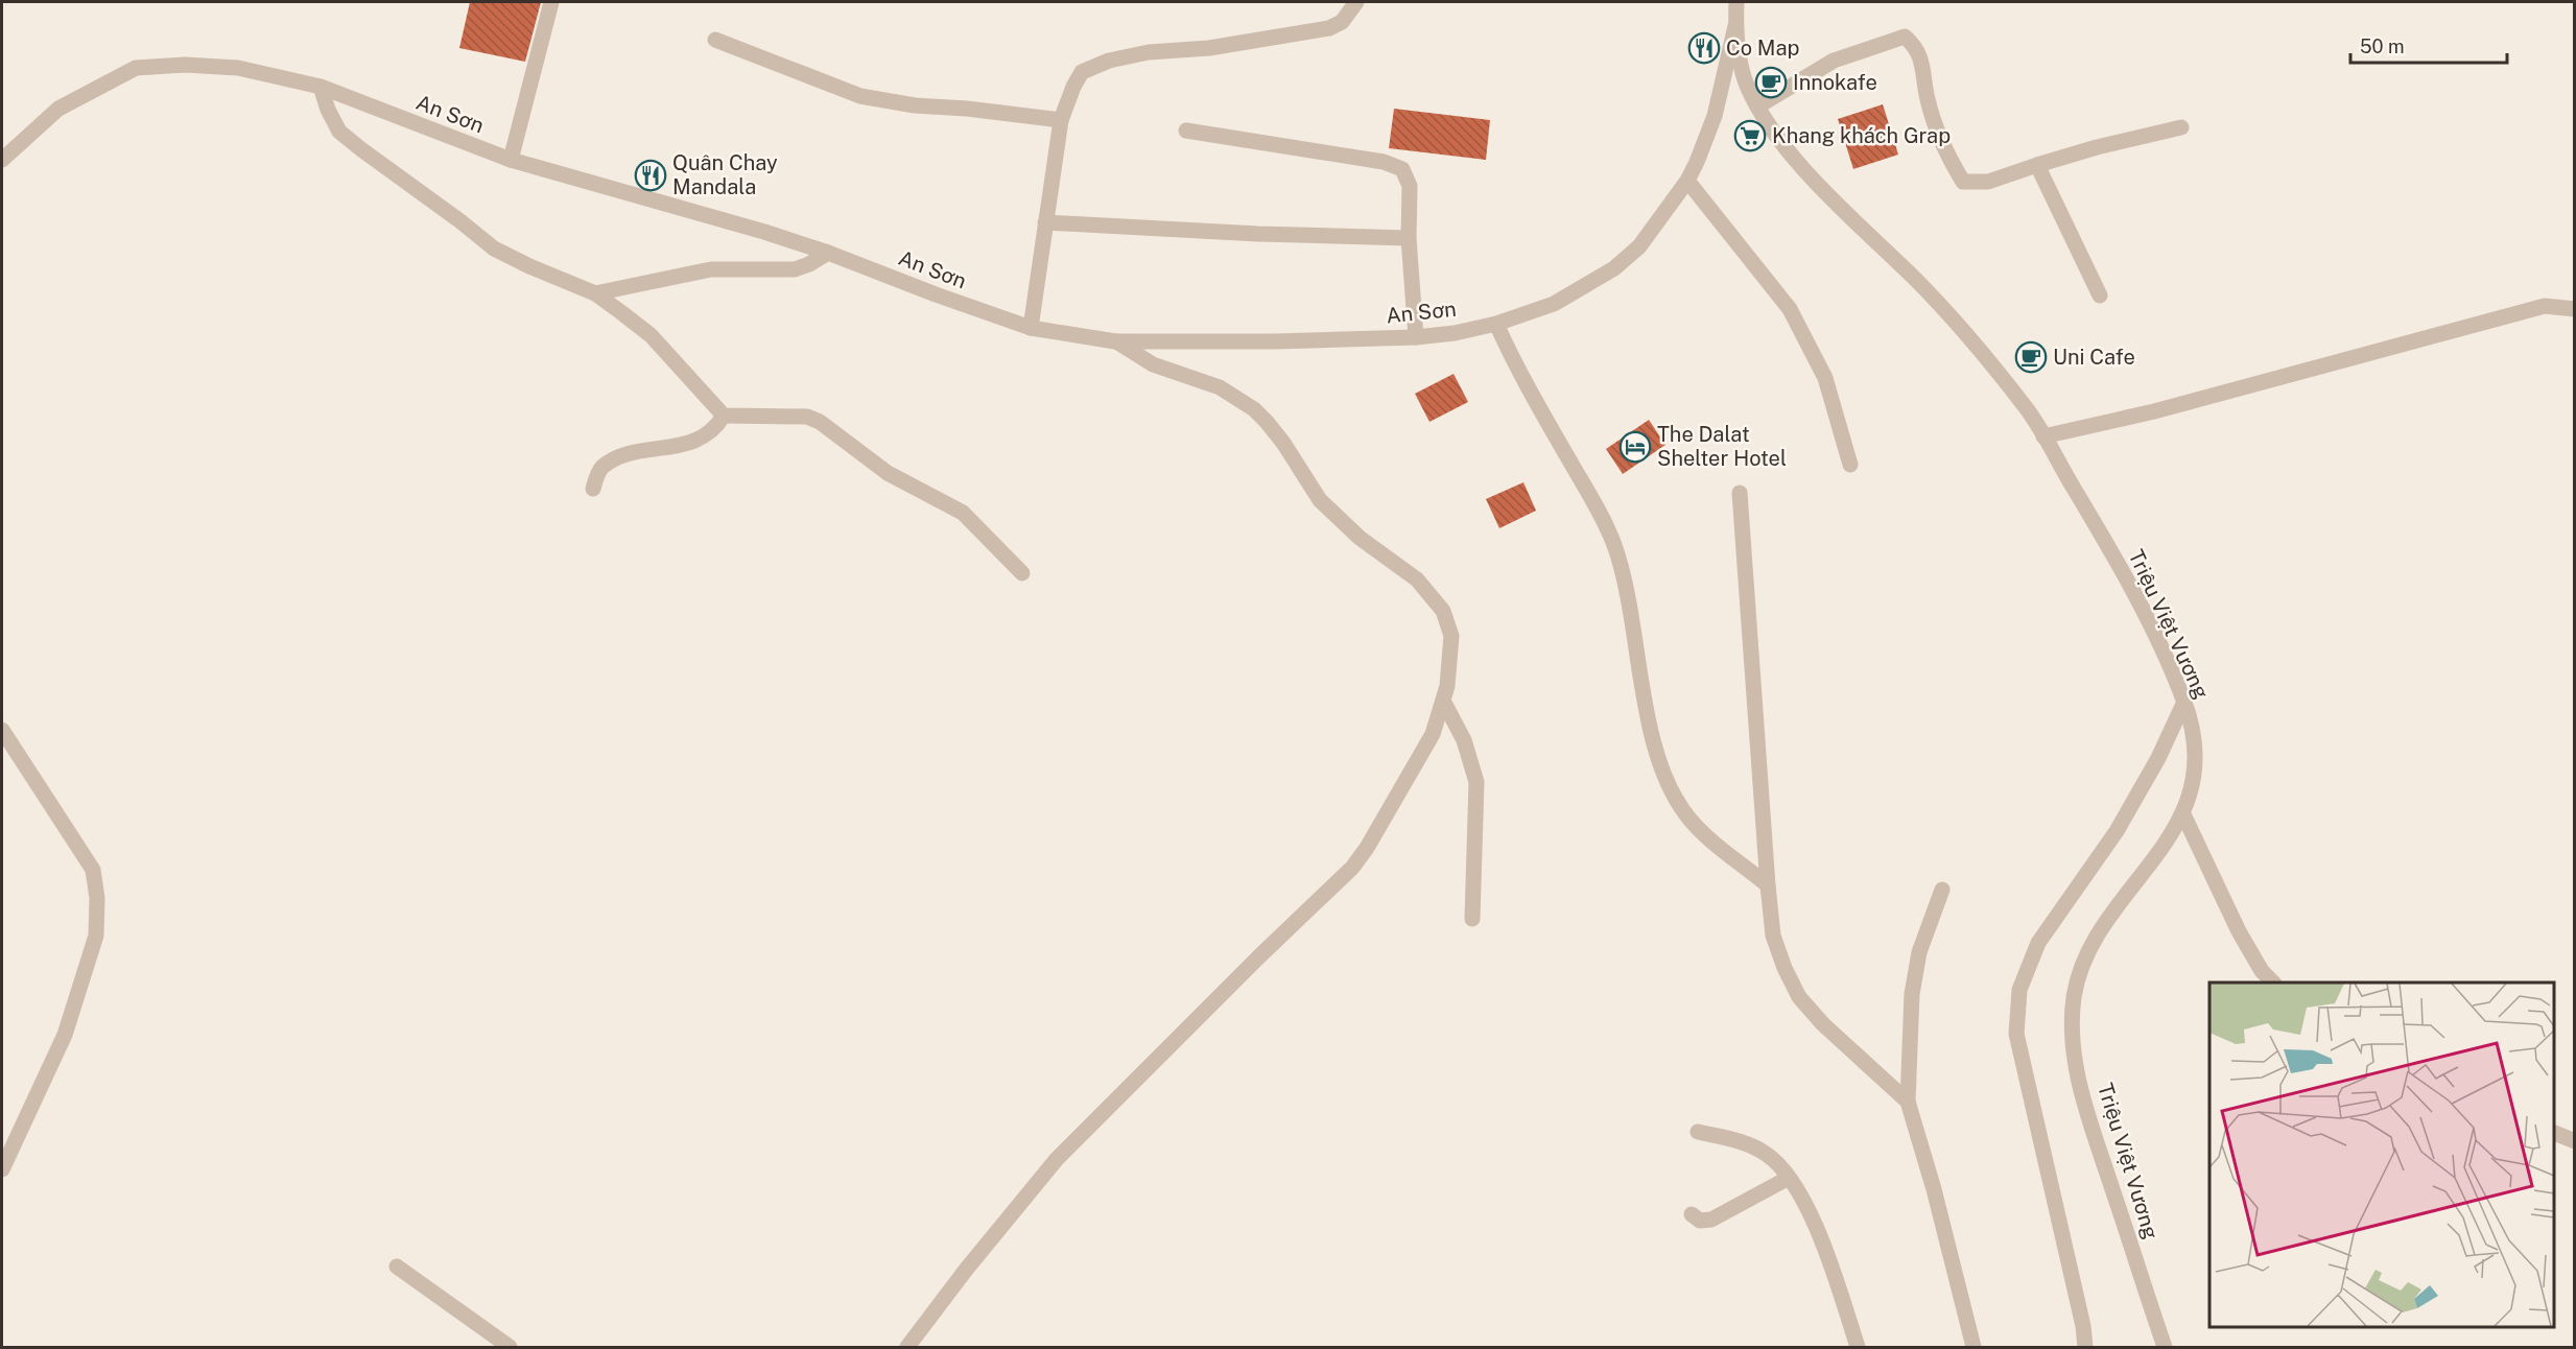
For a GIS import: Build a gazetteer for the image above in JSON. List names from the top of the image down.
{
  "streets": {
    "street": ["An Sơn", "Triệu Việt Vương"]
  },
  "crossings": [
    ["An Sơn", "Triệu Việt Vương"]
  ],
  "places": {
    "restaurant": ["Co Map", "Quân Chay Mandala"],
    "cafe": ["Innokafe", "Uni Cafe"],
    "supermarket": ["Khang khách Grap"],
    "hotel": ["The Dalat Shelter Hotel"]
  },
  "scale_bar": "50 m"
}
